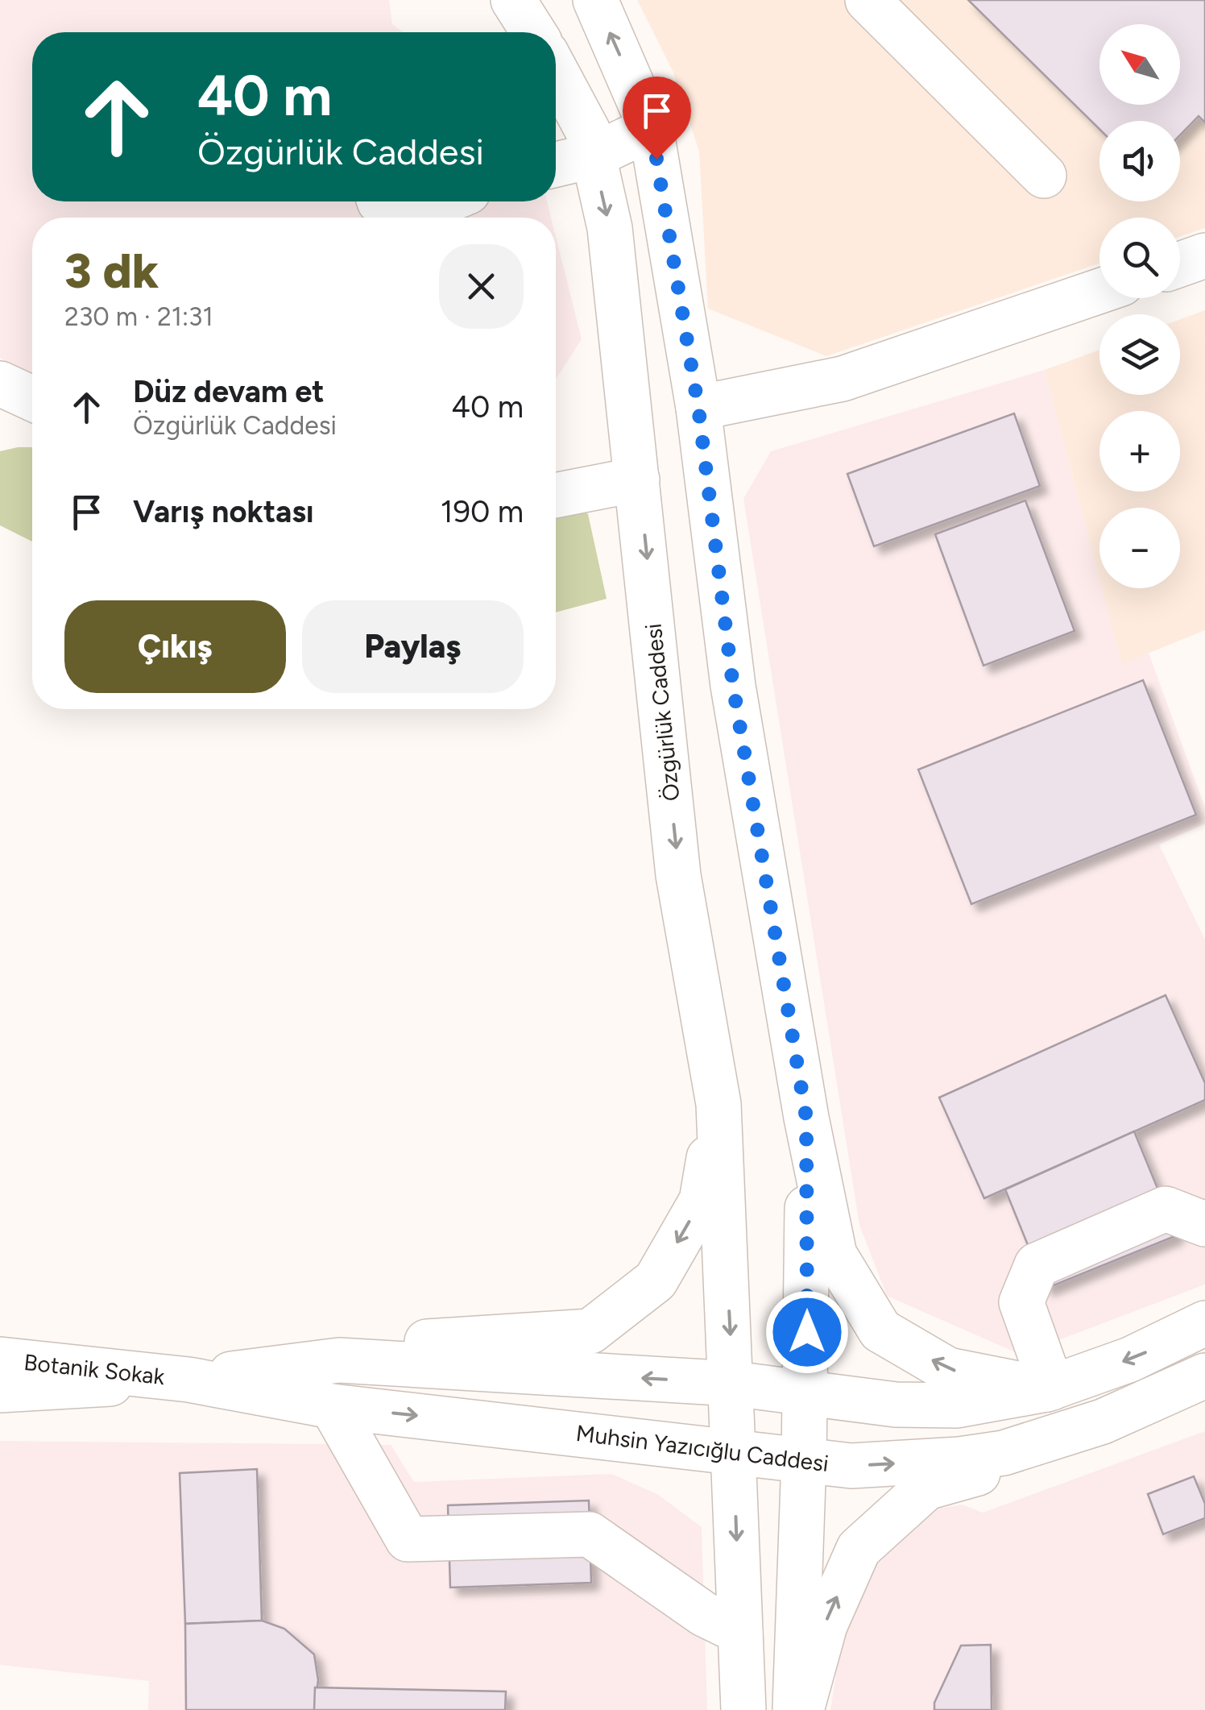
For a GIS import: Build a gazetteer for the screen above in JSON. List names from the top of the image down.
{
  "streets": {
    "main road": ["Özgürlük Caddesi", "Botanik Sokak", "Muhsin Yazıcığlu Caddesi"]
  },
  "crossings": [
    ["Özgürlük Caddesi", "Muhsin Yazıcığlu Caddesi"],
    ["Botanik Sokak", "Muhsin Yazıcığlu Caddesi"]
  ],
  "north": "top left",
  "page": {
    "map_buttons": ["+", "−"],
    "turn": ["40 m", "Özgürlük Caddesi"],
    "heading": ["3 dk", "230 m · 21:31"],
    "list": [
      {
        "name": "Düz devam et",
        "note": "Özgürlük Caddesi",
        "value": "40 m"
      },
      {
        "name": "Varış noktası",
        "value": "190 m"
      }
    ],
    "buttons": ["Çıkış", "Paylaş"]
  }
}
